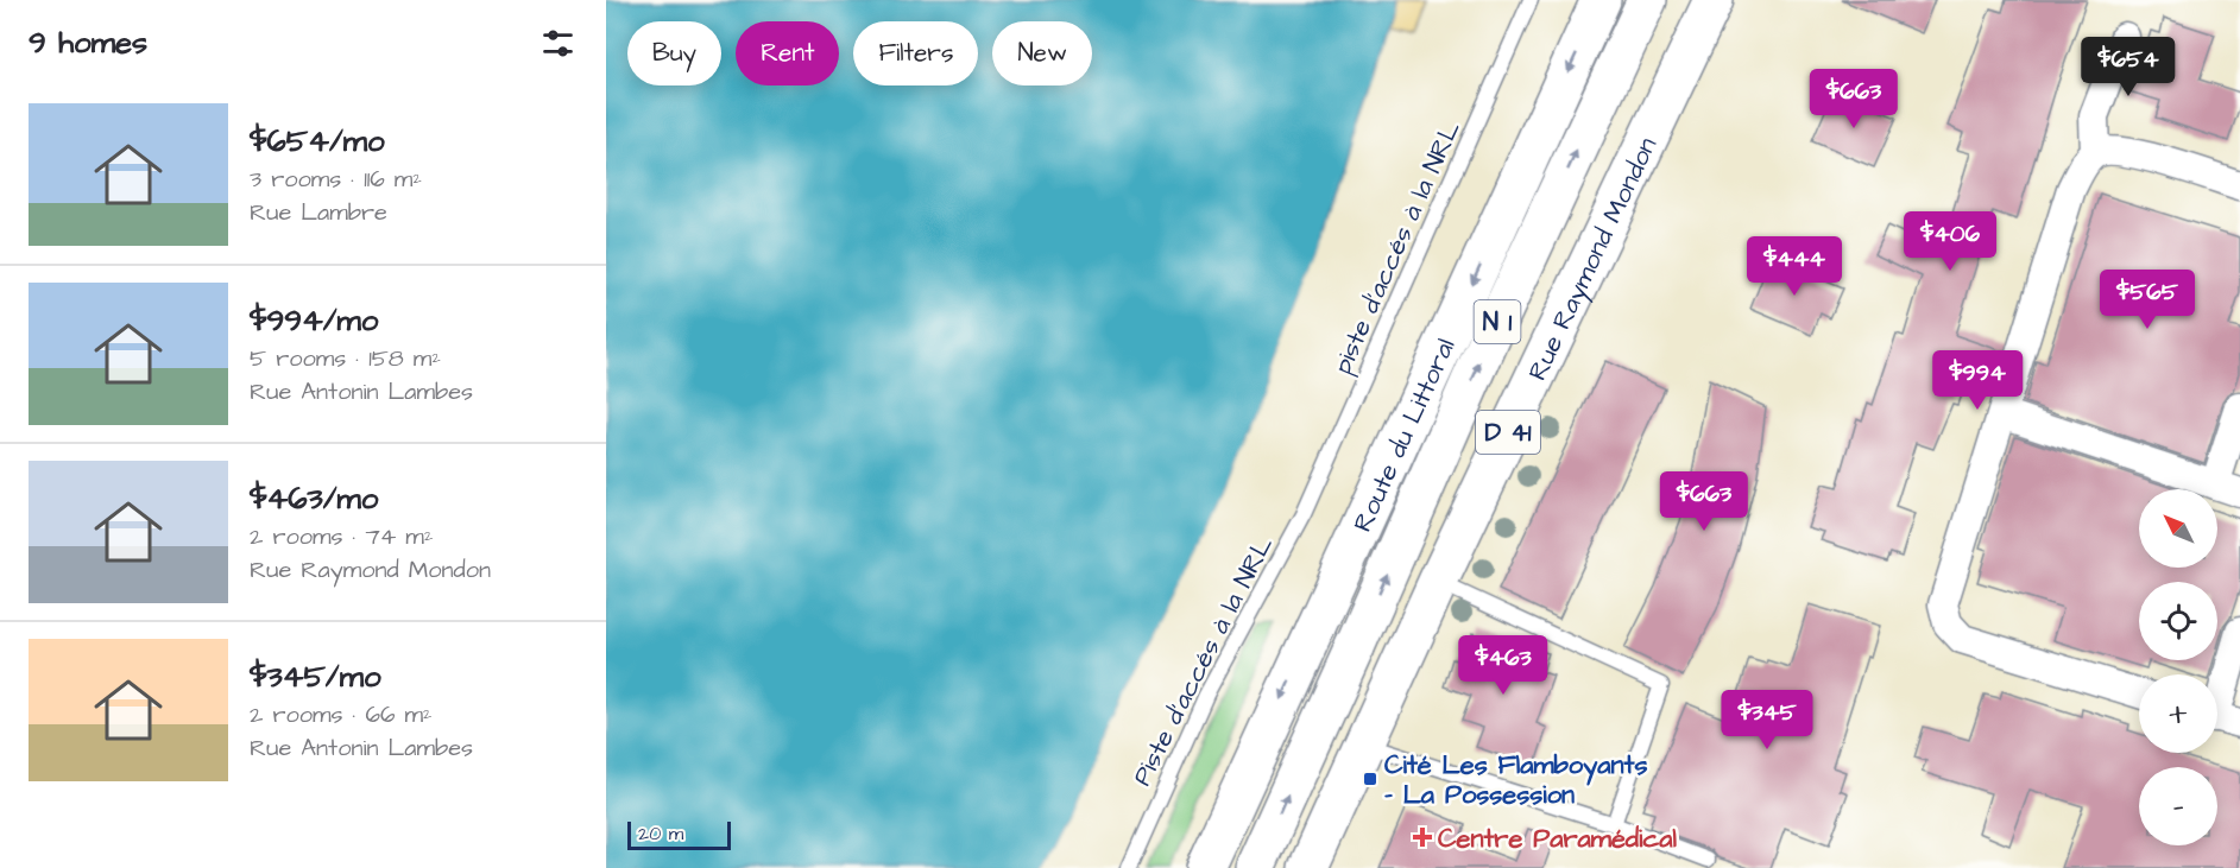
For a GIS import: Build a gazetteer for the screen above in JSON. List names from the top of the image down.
{
  "streets": {
    "main road": [
      "Rue Raymond Mondon",
      "N 1",
      "D 41",
      "Route du Littoral"
    ],
    "lane": ["piste d'accés à la NRL", "Piste d'accés à la NRL"]
  },
  "crossings": [
    ["piste d'accés à la NRL", "Piste d'accés à la NRL"]
  ],
  "places": {
    "transit": ["Cité Les Flamboyants - La Possession"],
    "health": ["Centre Paramédical"]
  },
  "scale_bar": "20 m",
  "north": "top left",
  "page": {
    "heading": "9 homes",
    "chip": [
      "Buy",
      "Rent",
      "Filters",
      "New"
    ],
    "price": [
      "$654",
      "$663",
      "$406",
      "$444",
      "$565",
      "$994",
      "$663",
      "$463",
      "$345"
    ],
    "list": [
      {
        "name": "$654/mo",
        "note": "3 rooms · 116 m² · Rue Lambre"
      },
      {
        "name": "$994/mo",
        "note": "5 rooms · 158 m² · Rue Antonin Lambes"
      },
      {
        "name": "$463/mo",
        "note": "2 rooms · 74 m² · Rue Raymond Mondon"
      },
      {
        "name": "$345/mo",
        "note": "2 rooms · 66 m² · Rue Antonin Lambes"
      }
    ],
    "map_buttons": ["+", "−"],
    "scale": "20 m"
  }
}
